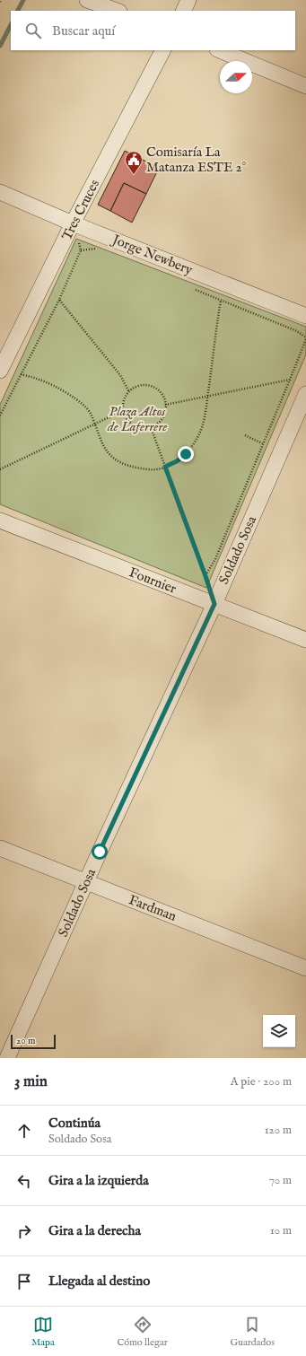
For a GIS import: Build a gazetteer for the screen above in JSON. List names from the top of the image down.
{
  "streets": {
    "street": [
      "Tres Cruces",
      "Jorge Newbery",
      "Soldado Sosa",
      "Fournier",
      "Fardman"
    ]
  },
  "crossings": [
    ["Tres Cruces", "Jorge Newbery"],
    ["Soldado Sosa", "Fournier"],
    ["Soldado Sosa", "Fardman"]
  ],
  "parks": ["Plaza Altos de Laferrere"],
  "places": {
    "public building": ["Comisaría La Matanza ESTE 2°"]
  },
  "scale_bar": "20 m",
  "north": "right",
  "page": {
    "search": "Buscar aquí",
    "scale": "20 m",
    "heading": ["3 min", "A pie · 200 m"],
    "list": [
      ["Continúa", "Soldado Sosa", "120 m"],
      ["Gira a la izquierda", "70 m"],
      ["Gira a la derecha", "10 m"],
      "Llegada al destino"
    ],
    "nav": ["Mapa", "Cómo llegar", "Guardados"]
  }
}
